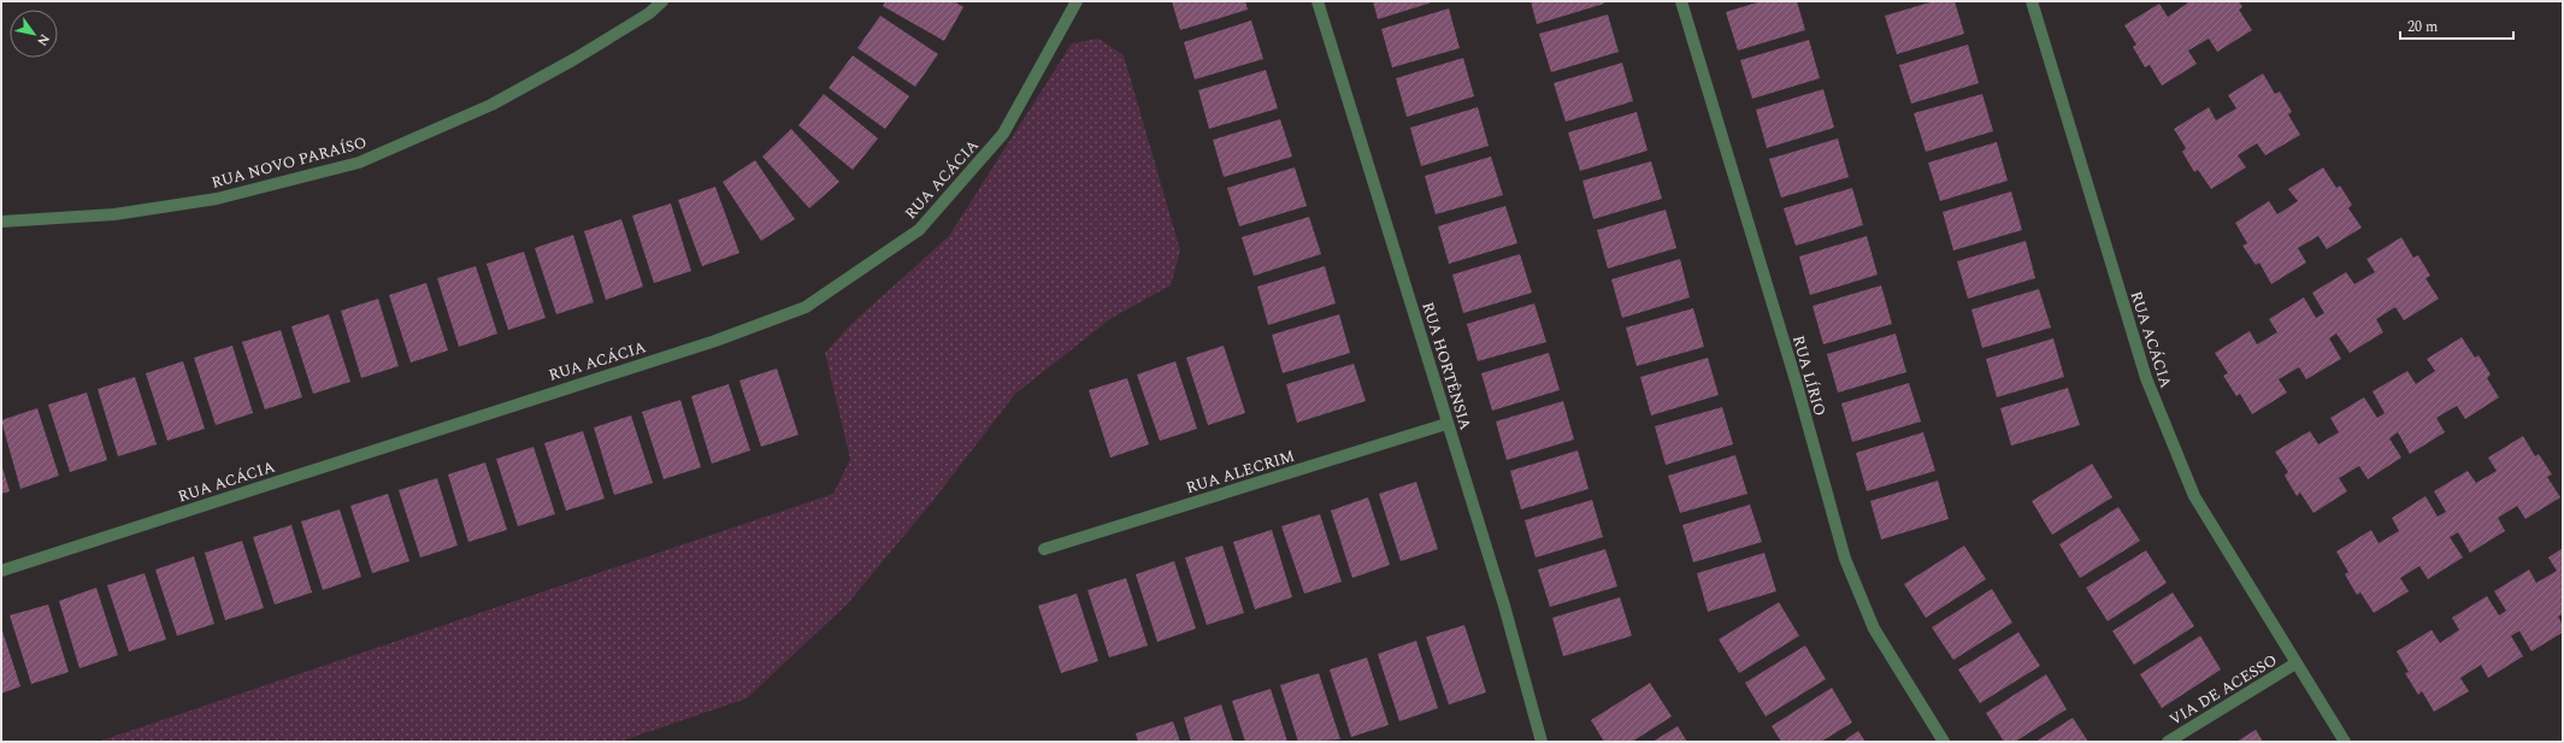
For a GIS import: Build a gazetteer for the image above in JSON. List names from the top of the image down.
{
  "streets": {
    "street": [
      "RUA NOVO PARAÍSO",
      "RUA ACÁCIA",
      "RUA HORTÊNSIA",
      "RUA LÍRIO",
      "RUA ALECRIM",
      "VIA DE ACESSO"
    ]
  },
  "crossings": [
    ["RUA ACÁCIA", "VIA DE ACESSO"],
    ["RUA HORTÊNSIA", "RUA ALECRIM"]
  ],
  "scale_bar": "20 m",
  "north": "bottom right"
}
